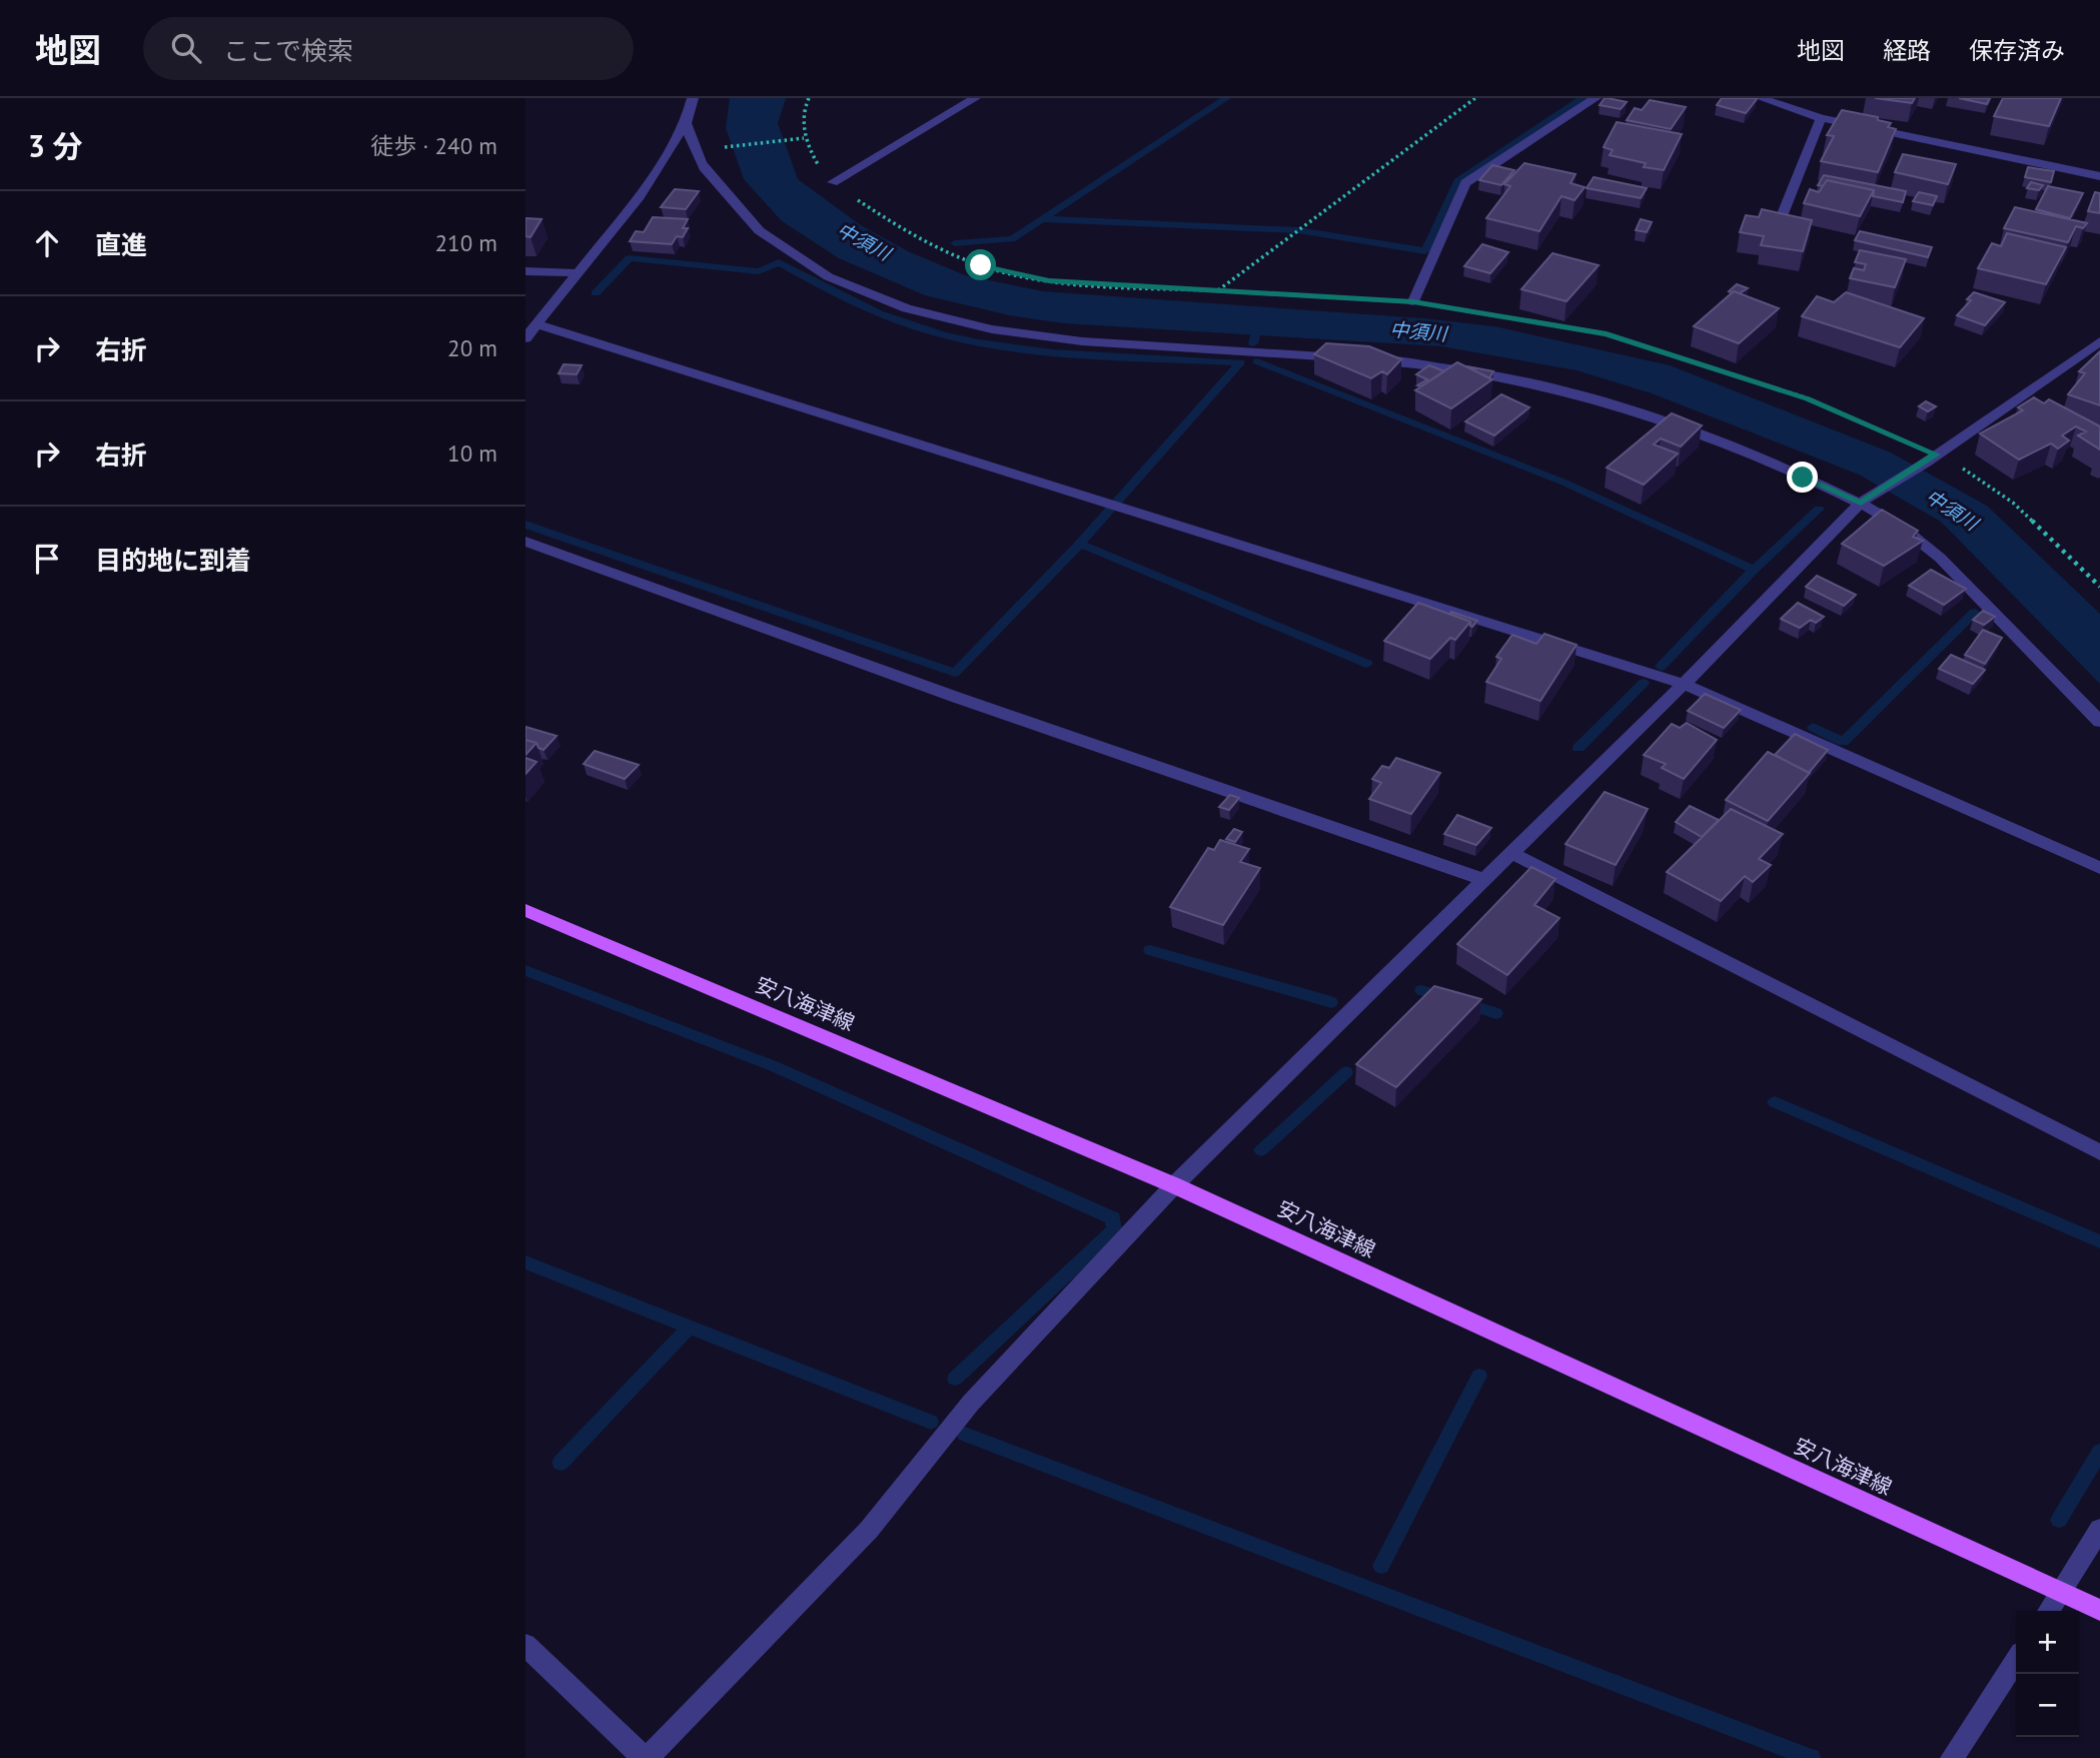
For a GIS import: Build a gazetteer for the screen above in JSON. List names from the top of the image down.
{
  "streets": {
    "main road": ["安八海津線"]
  },
  "water": ["中須川"],
  "page": {
    "header": "地図",
    "search": "ここで検索",
    "nav": ["地図", "経路", "保存済み"],
    "heading": ["3 分", "徒歩 · 240 m"],
    "list": [
      ["直進", "210 m"],
      ["右折", "20 m"],
      ["右折", "10 m"],
      "目的地に到着"
    ],
    "map_buttons": ["+", "−"]
  }
}
